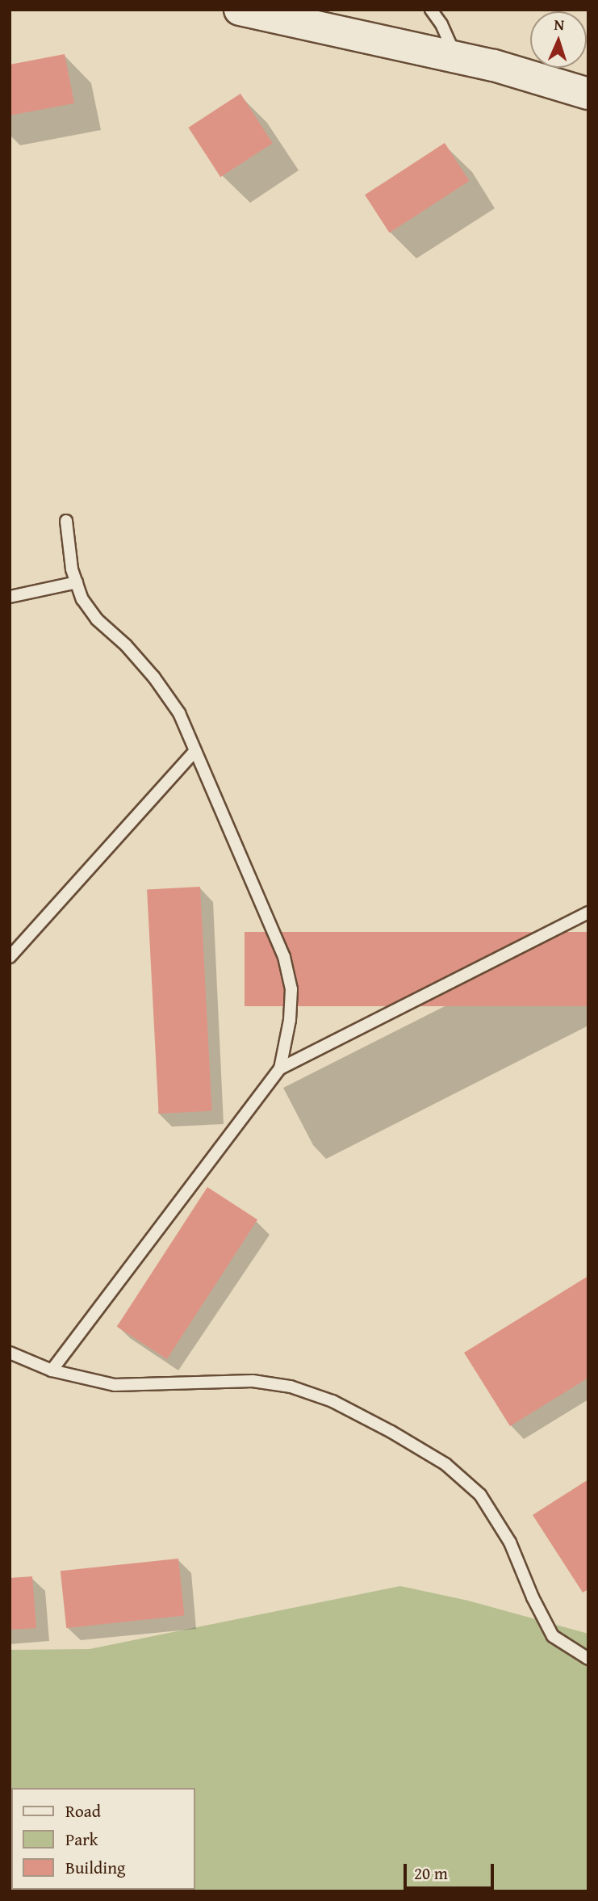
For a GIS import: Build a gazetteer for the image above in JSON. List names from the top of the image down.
{
  "legend": ["Road", "Park", "Building"],
  "scale_bar": "20 m",
  "north": "top"
}
